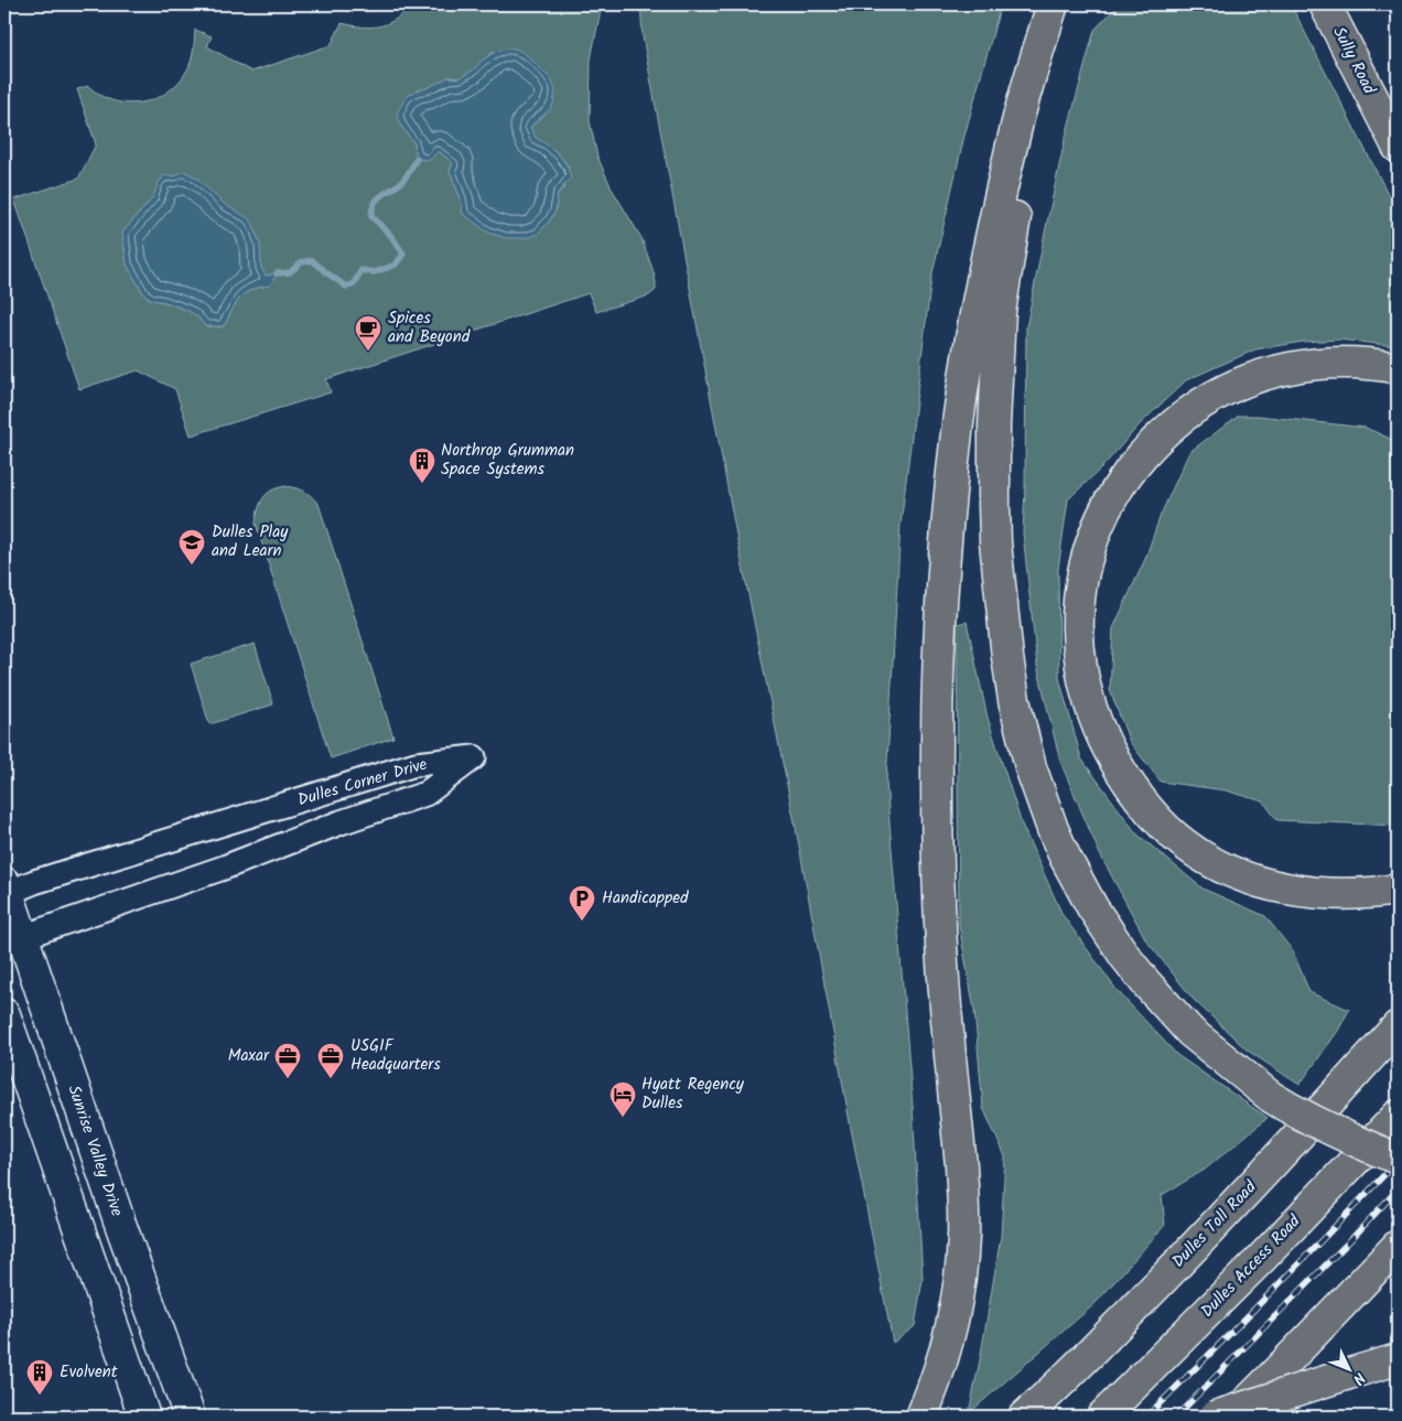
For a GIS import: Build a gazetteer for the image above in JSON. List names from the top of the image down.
{
  "streets": {
    "highway": ["Sully Road", "Dulles Toll Road", "Dulles Access Road"],
    "main road": ["Sunrise Valley Drive"],
    "street": ["Dulles Corner Drive"]
  },
  "crossings": [
    ["Dulles Corner Drive", "Sunrise Valley Drive"]
  ],
  "places": {
    "cafe": ["Spices and Beyond"],
    "building": ["Northrop Grumman Space Systems", "Evolvent"],
    "school or university": ["Dulles Play and Learn"],
    "parking": ["Handicapped"],
    "office": ["Maxar", "USGIF Headquarters"],
    "hotel": ["Hyatt Regency Dulles"]
  },
  "north": "bottom right"
}
